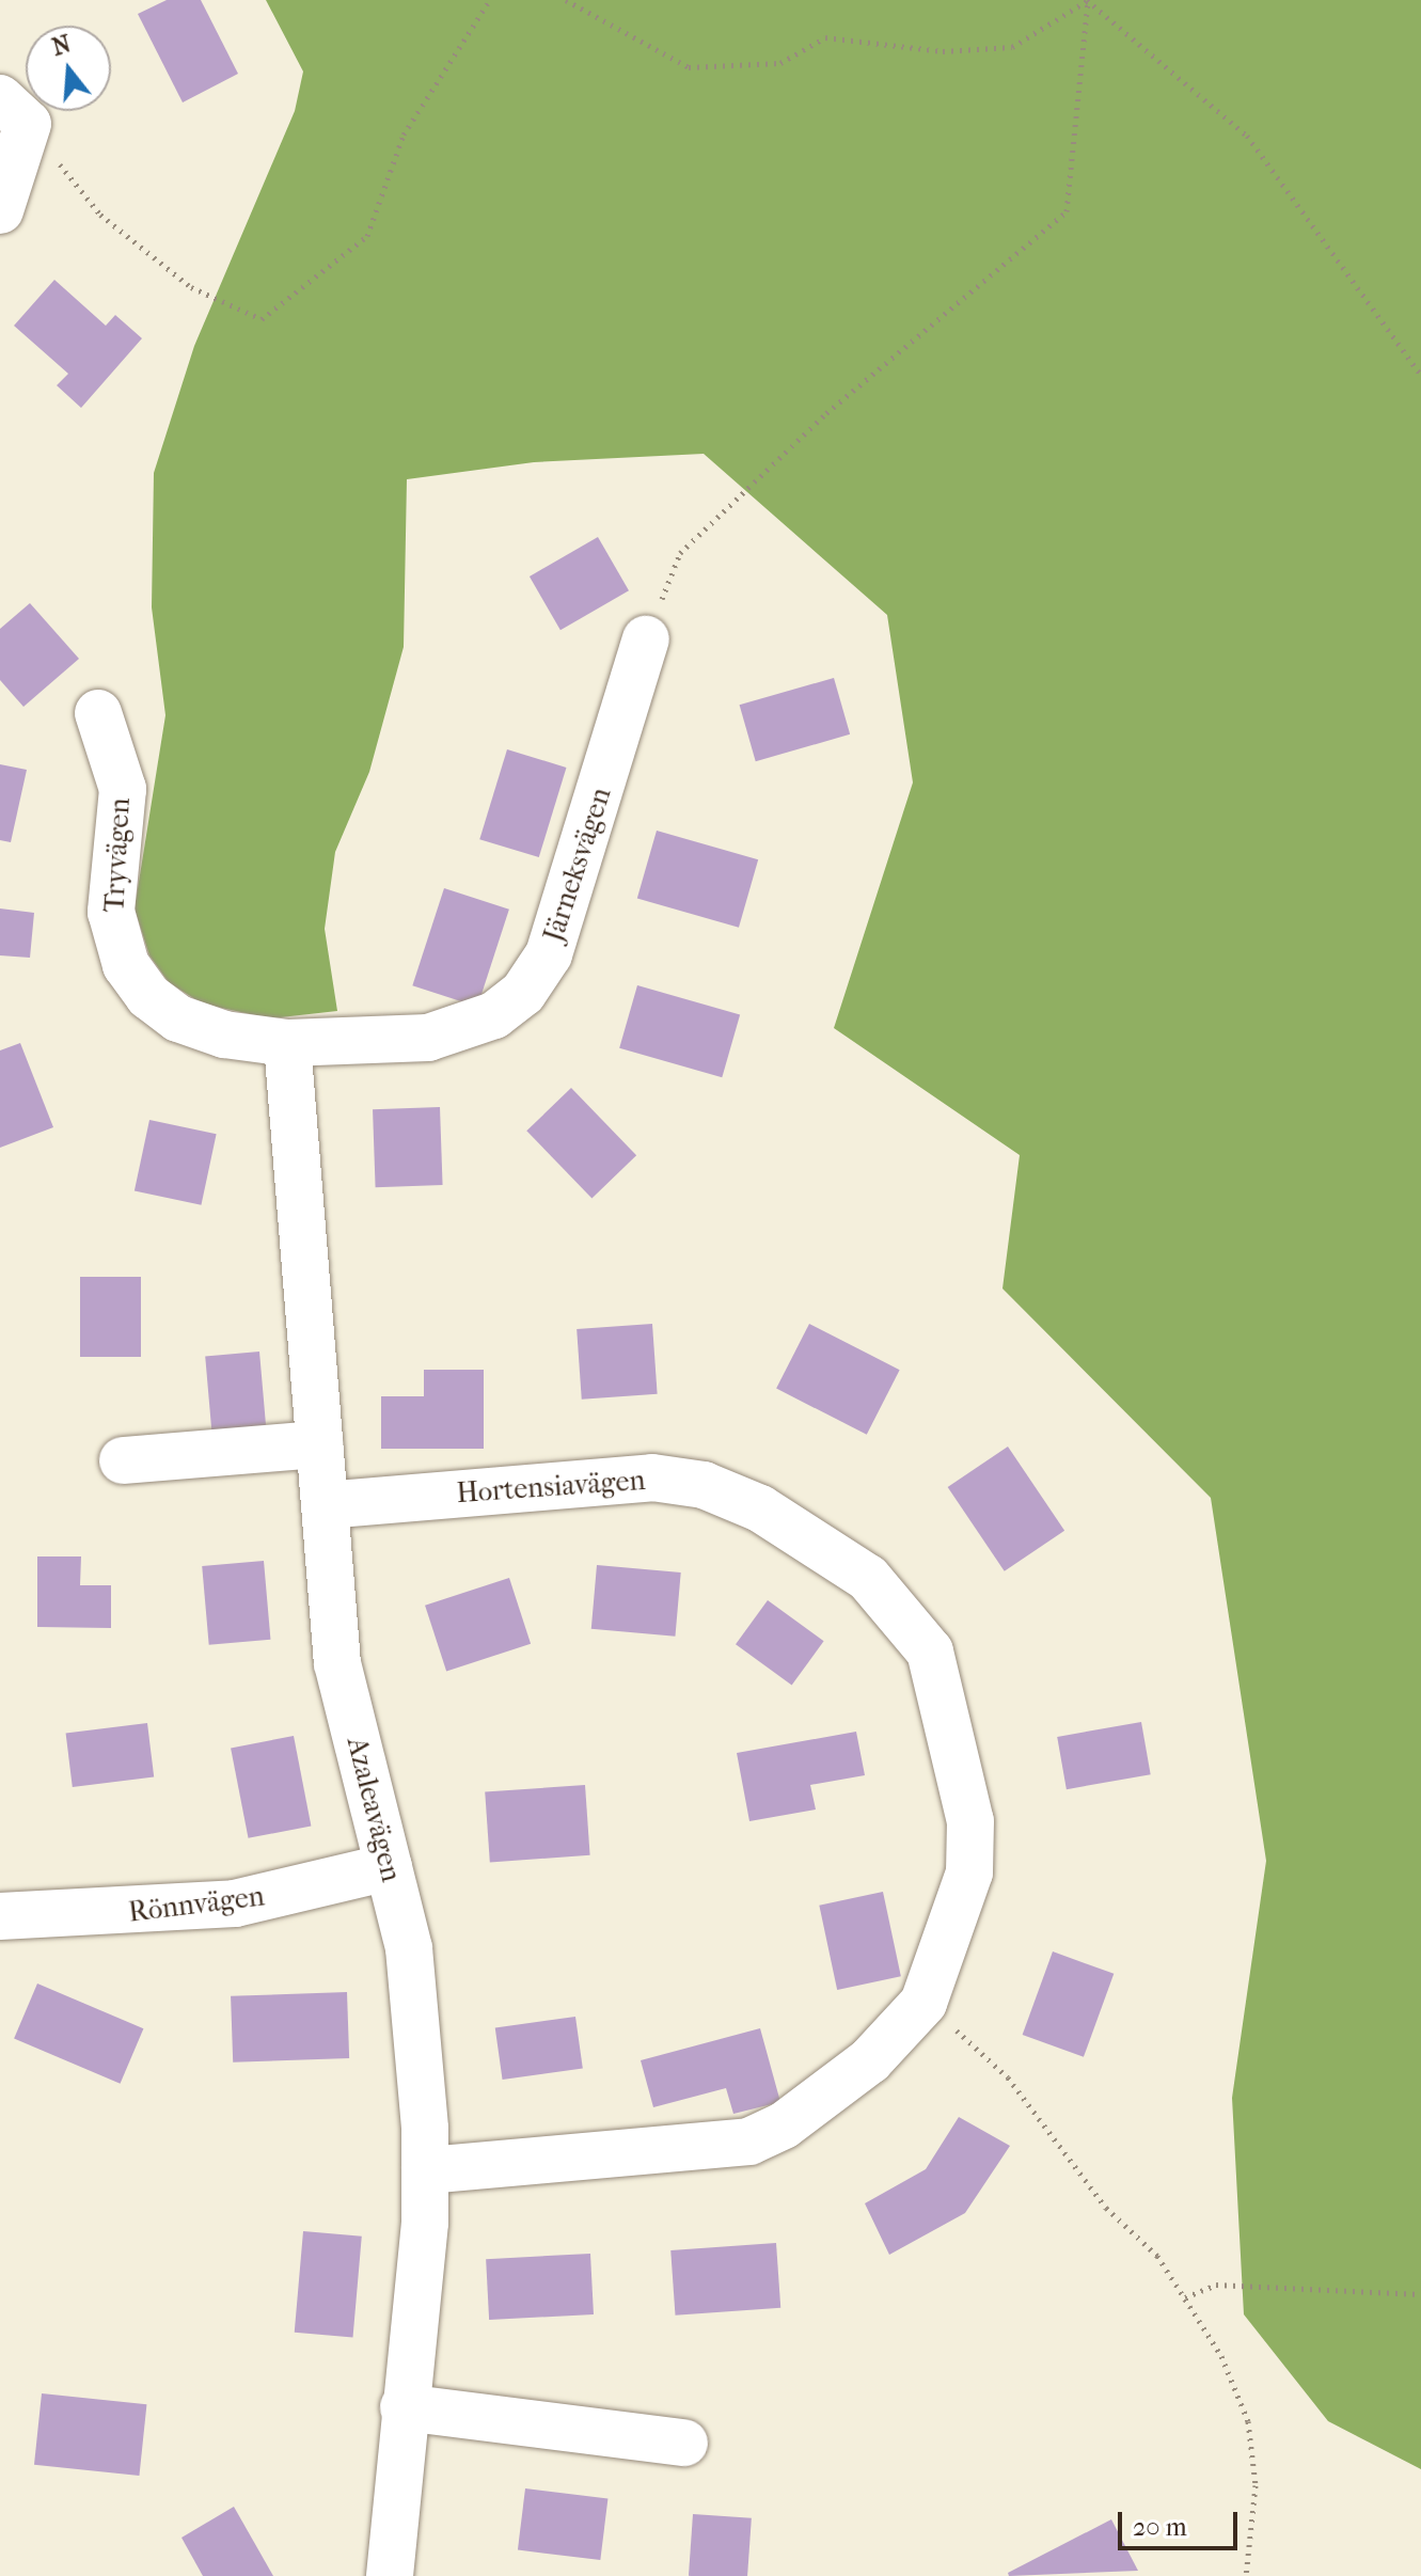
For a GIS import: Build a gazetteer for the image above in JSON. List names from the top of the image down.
{
  "streets": {
    "street": [
      "Tryvägen",
      "Järneksvägen",
      "Hortensiavägen",
      "Azaleavägen",
      "Rönnvägen"
    ]
  },
  "crossings": [
    ["Tryvägen", "Järneksvägen"],
    ["Tryvägen", "Azaleavägen"],
    ["Järneksvägen", "Azaleavägen"],
    ["Hortensiavägen", "Azaleavägen"],
    ["Azaleavägen", "Rönnvägen"]
  ],
  "scale_bar": "20 m",
  "north": "top"
}
